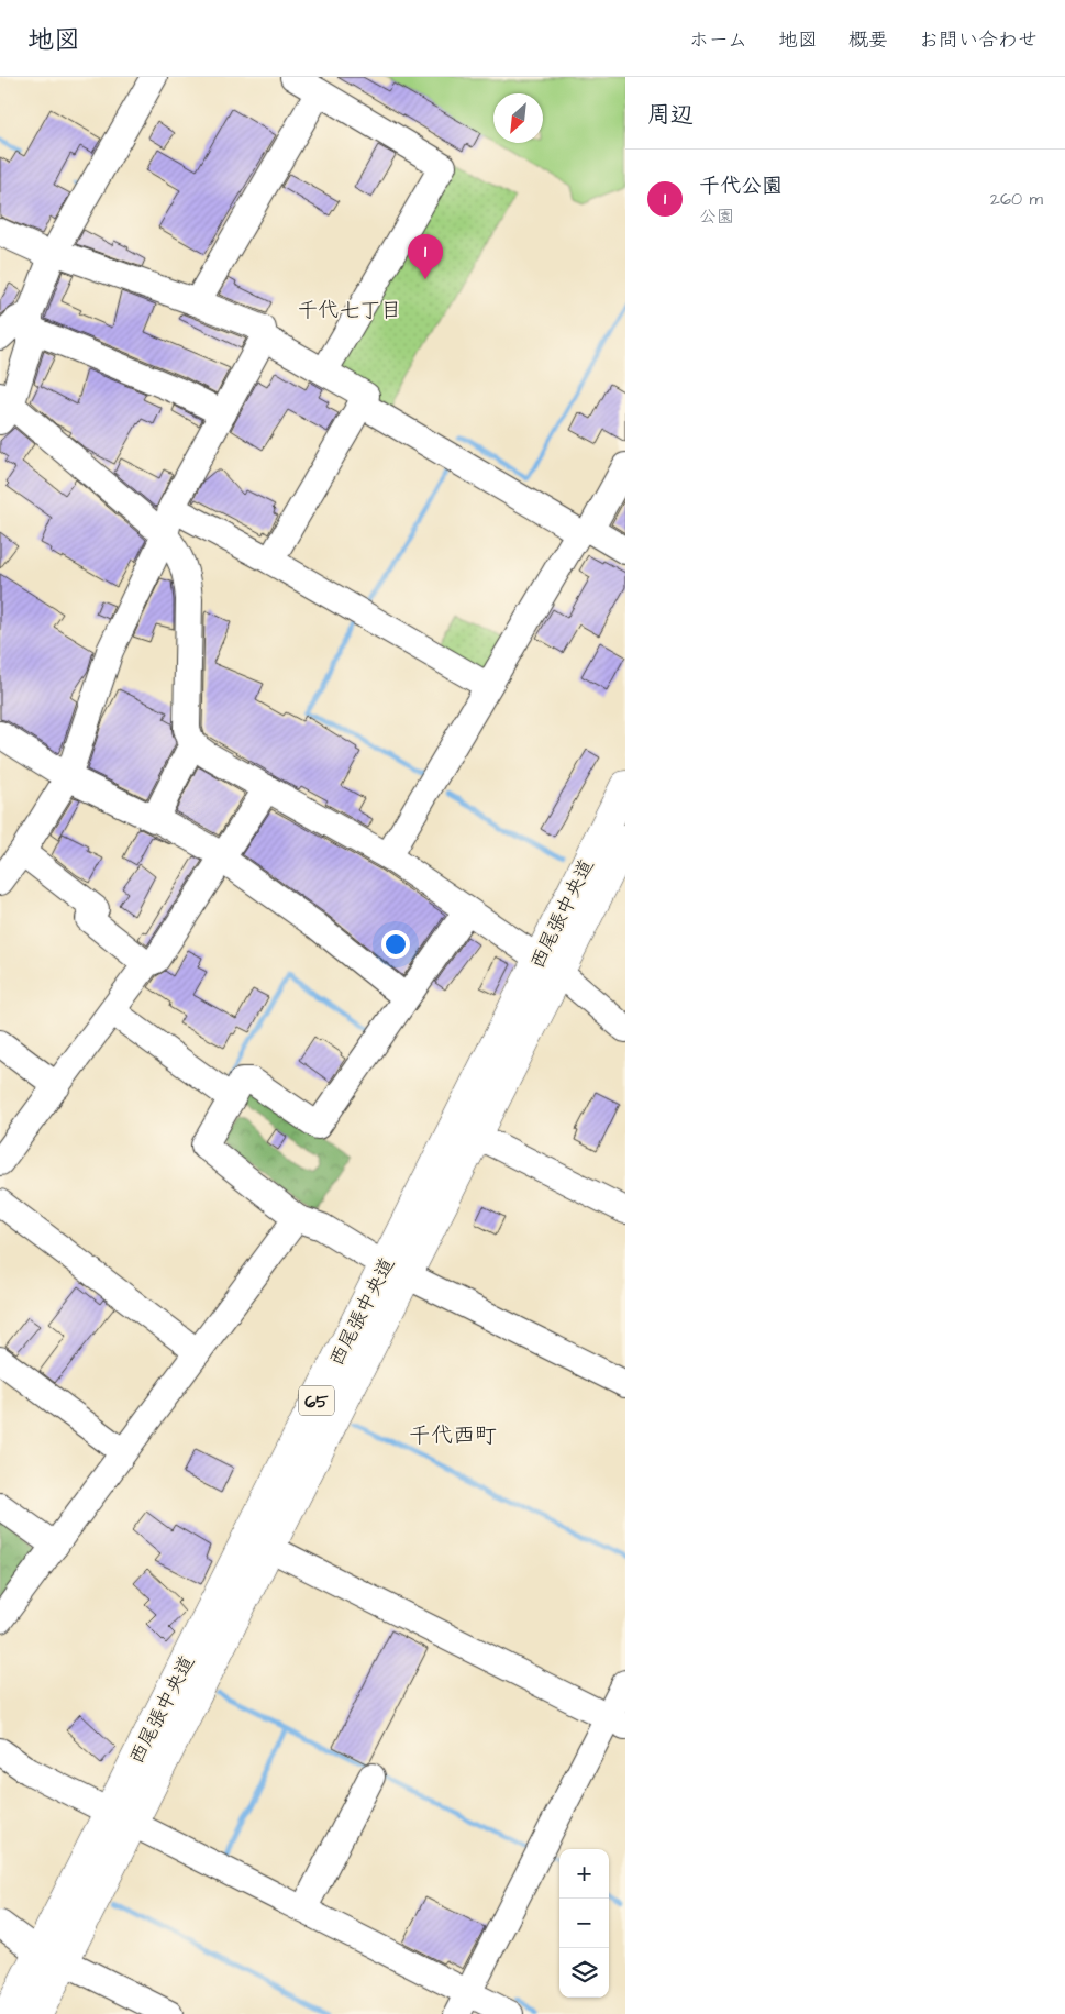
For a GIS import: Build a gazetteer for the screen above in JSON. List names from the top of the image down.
{
  "streets": {
    "main road": ["西尾張中央道", "65"]
  },
  "districts": ["千代七丁目", "千代西町"],
  "north": "bottom left",
  "page": {
    "header": "地図",
    "nav": [
      "ホーム",
      "地図",
      "概要",
      "お問い合わせ"
    ],
    "heading": "周辺",
    "list": [
      {
        "mark": "1",
        "name": "千代公園",
        "note": "公園",
        "value": "260 m"
      }
    ],
    "pins": "1",
    "map_buttons": ["+", "−"]
  }
}
